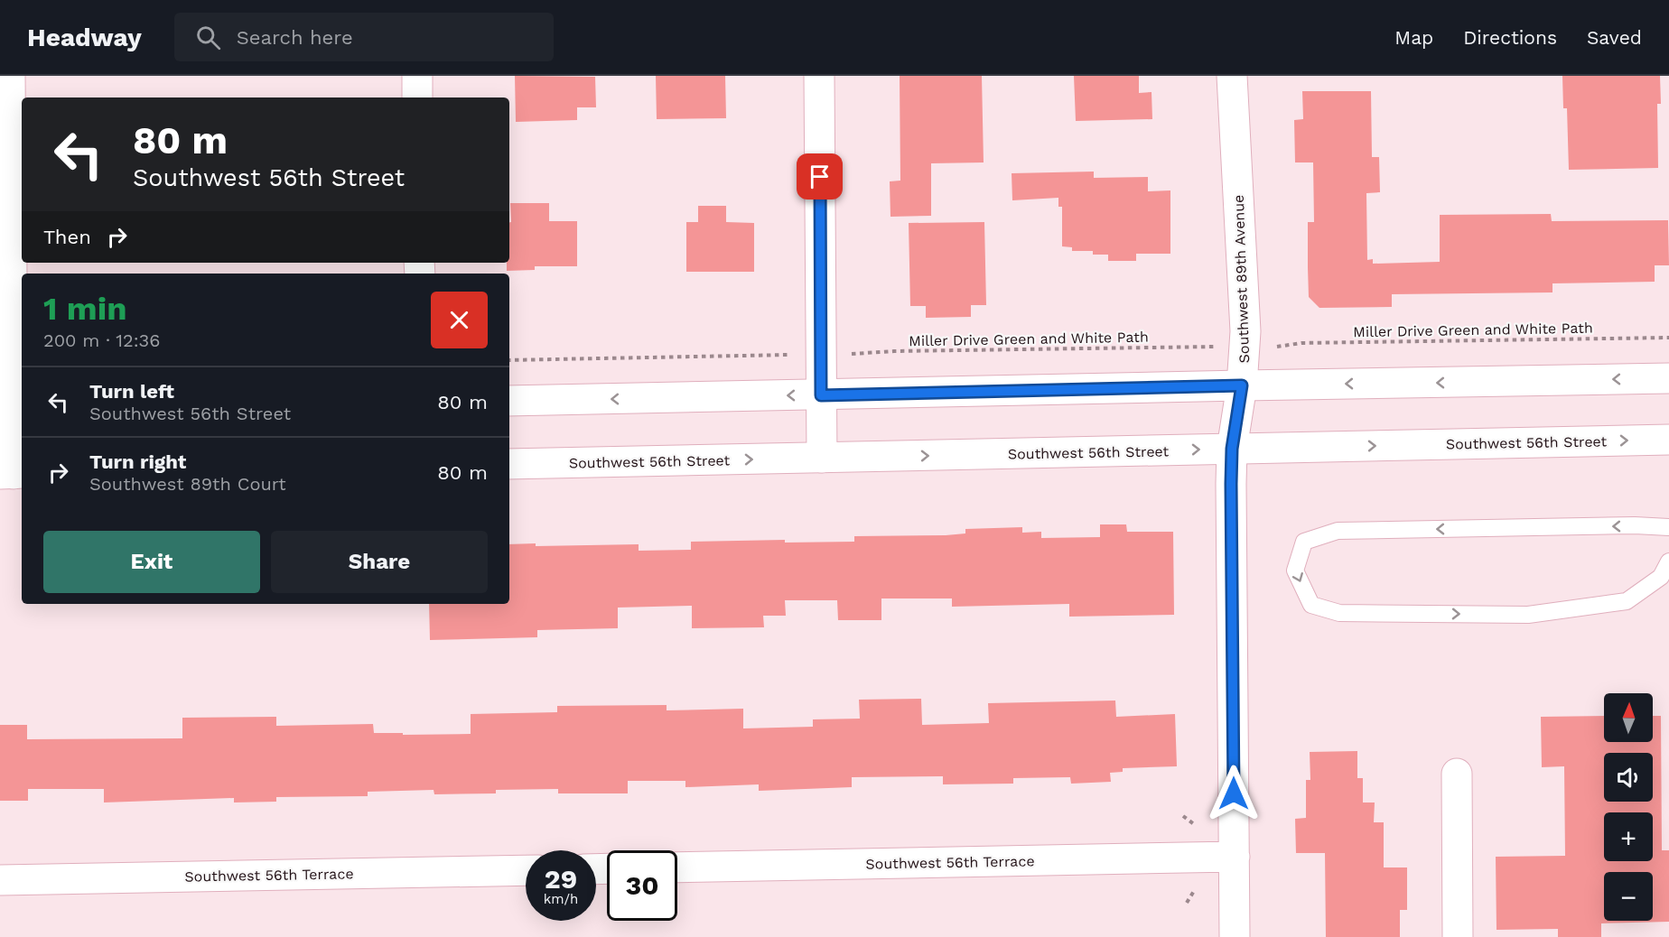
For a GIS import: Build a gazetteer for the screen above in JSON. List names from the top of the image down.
{
  "streets": {
    "street": ["Southwest 89th Avenue", "Southwest 56th Street", "Southwest 56th Terrace"],
    "path": ["Miller Drive Green and White Path"]
  },
  "crossings": [
    ["Southwest 89th Avenue", "Southwest 56th Street"],
    ["Southwest 89th Avenue", "Southwest 56th Terrace"]
  ],
  "north": "top",
  "page": {
    "header": "Headway",
    "search": "Search here",
    "nav": ["Map", "Directions", "Saved"],
    "turn": ["80 m", "Southwest 56th Street"],
    "then": "Then",
    "heading": ["1 min", "200 m · 12:36"],
    "list": [
      {
        "name": "Turn left",
        "note": "Southwest 56th Street",
        "value": "80 m"
      },
      {
        "name": "Turn right",
        "note": "Southwest 89th Court",
        "value": "80 m"
      }
    ],
    "buttons": ["Exit", "Share"],
    "map_buttons": ["+", "−"],
    "speed": "29 km/h",
    "limit": "30"
  }
}
